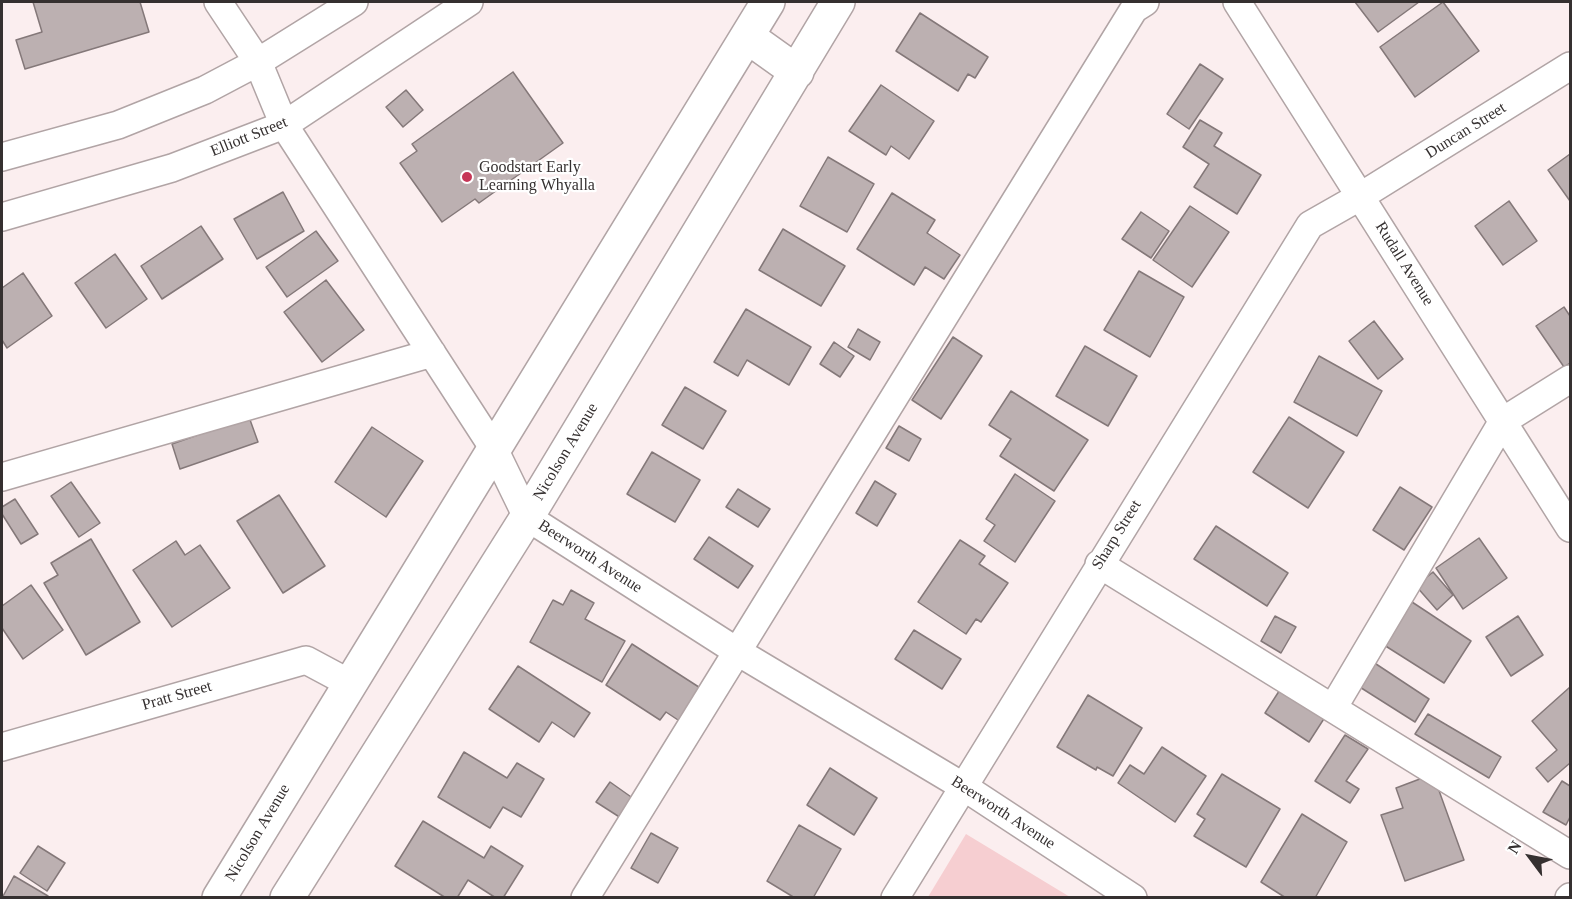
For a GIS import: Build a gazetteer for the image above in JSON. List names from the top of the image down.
{
  "streets": {
    "main road": ["Nicolson Avenue"],
    "street": [
      "Duncan Street",
      "Elliott Street",
      "Rudall Avenue",
      "Sharp Street",
      "Beerworth Avenue",
      "Pratt Street"
    ]
  },
  "crossings": [
    ["Duncan Street", "Rudall Avenue"],
    ["Duncan Street", "Sharp Street"],
    ["Elliott Street", "Beerworth Avenue"],
    ["Rudall Avenue", "Sharp Street"],
    ["Nicolson Avenue", "Beerworth Avenue"],
    ["Nicolson Avenue", "Pratt Street"],
    ["Sharp Street", "Beerworth Avenue"]
  ],
  "places": ["Goodstart Early Learning Whyalla"],
  "north": "top left"
}
